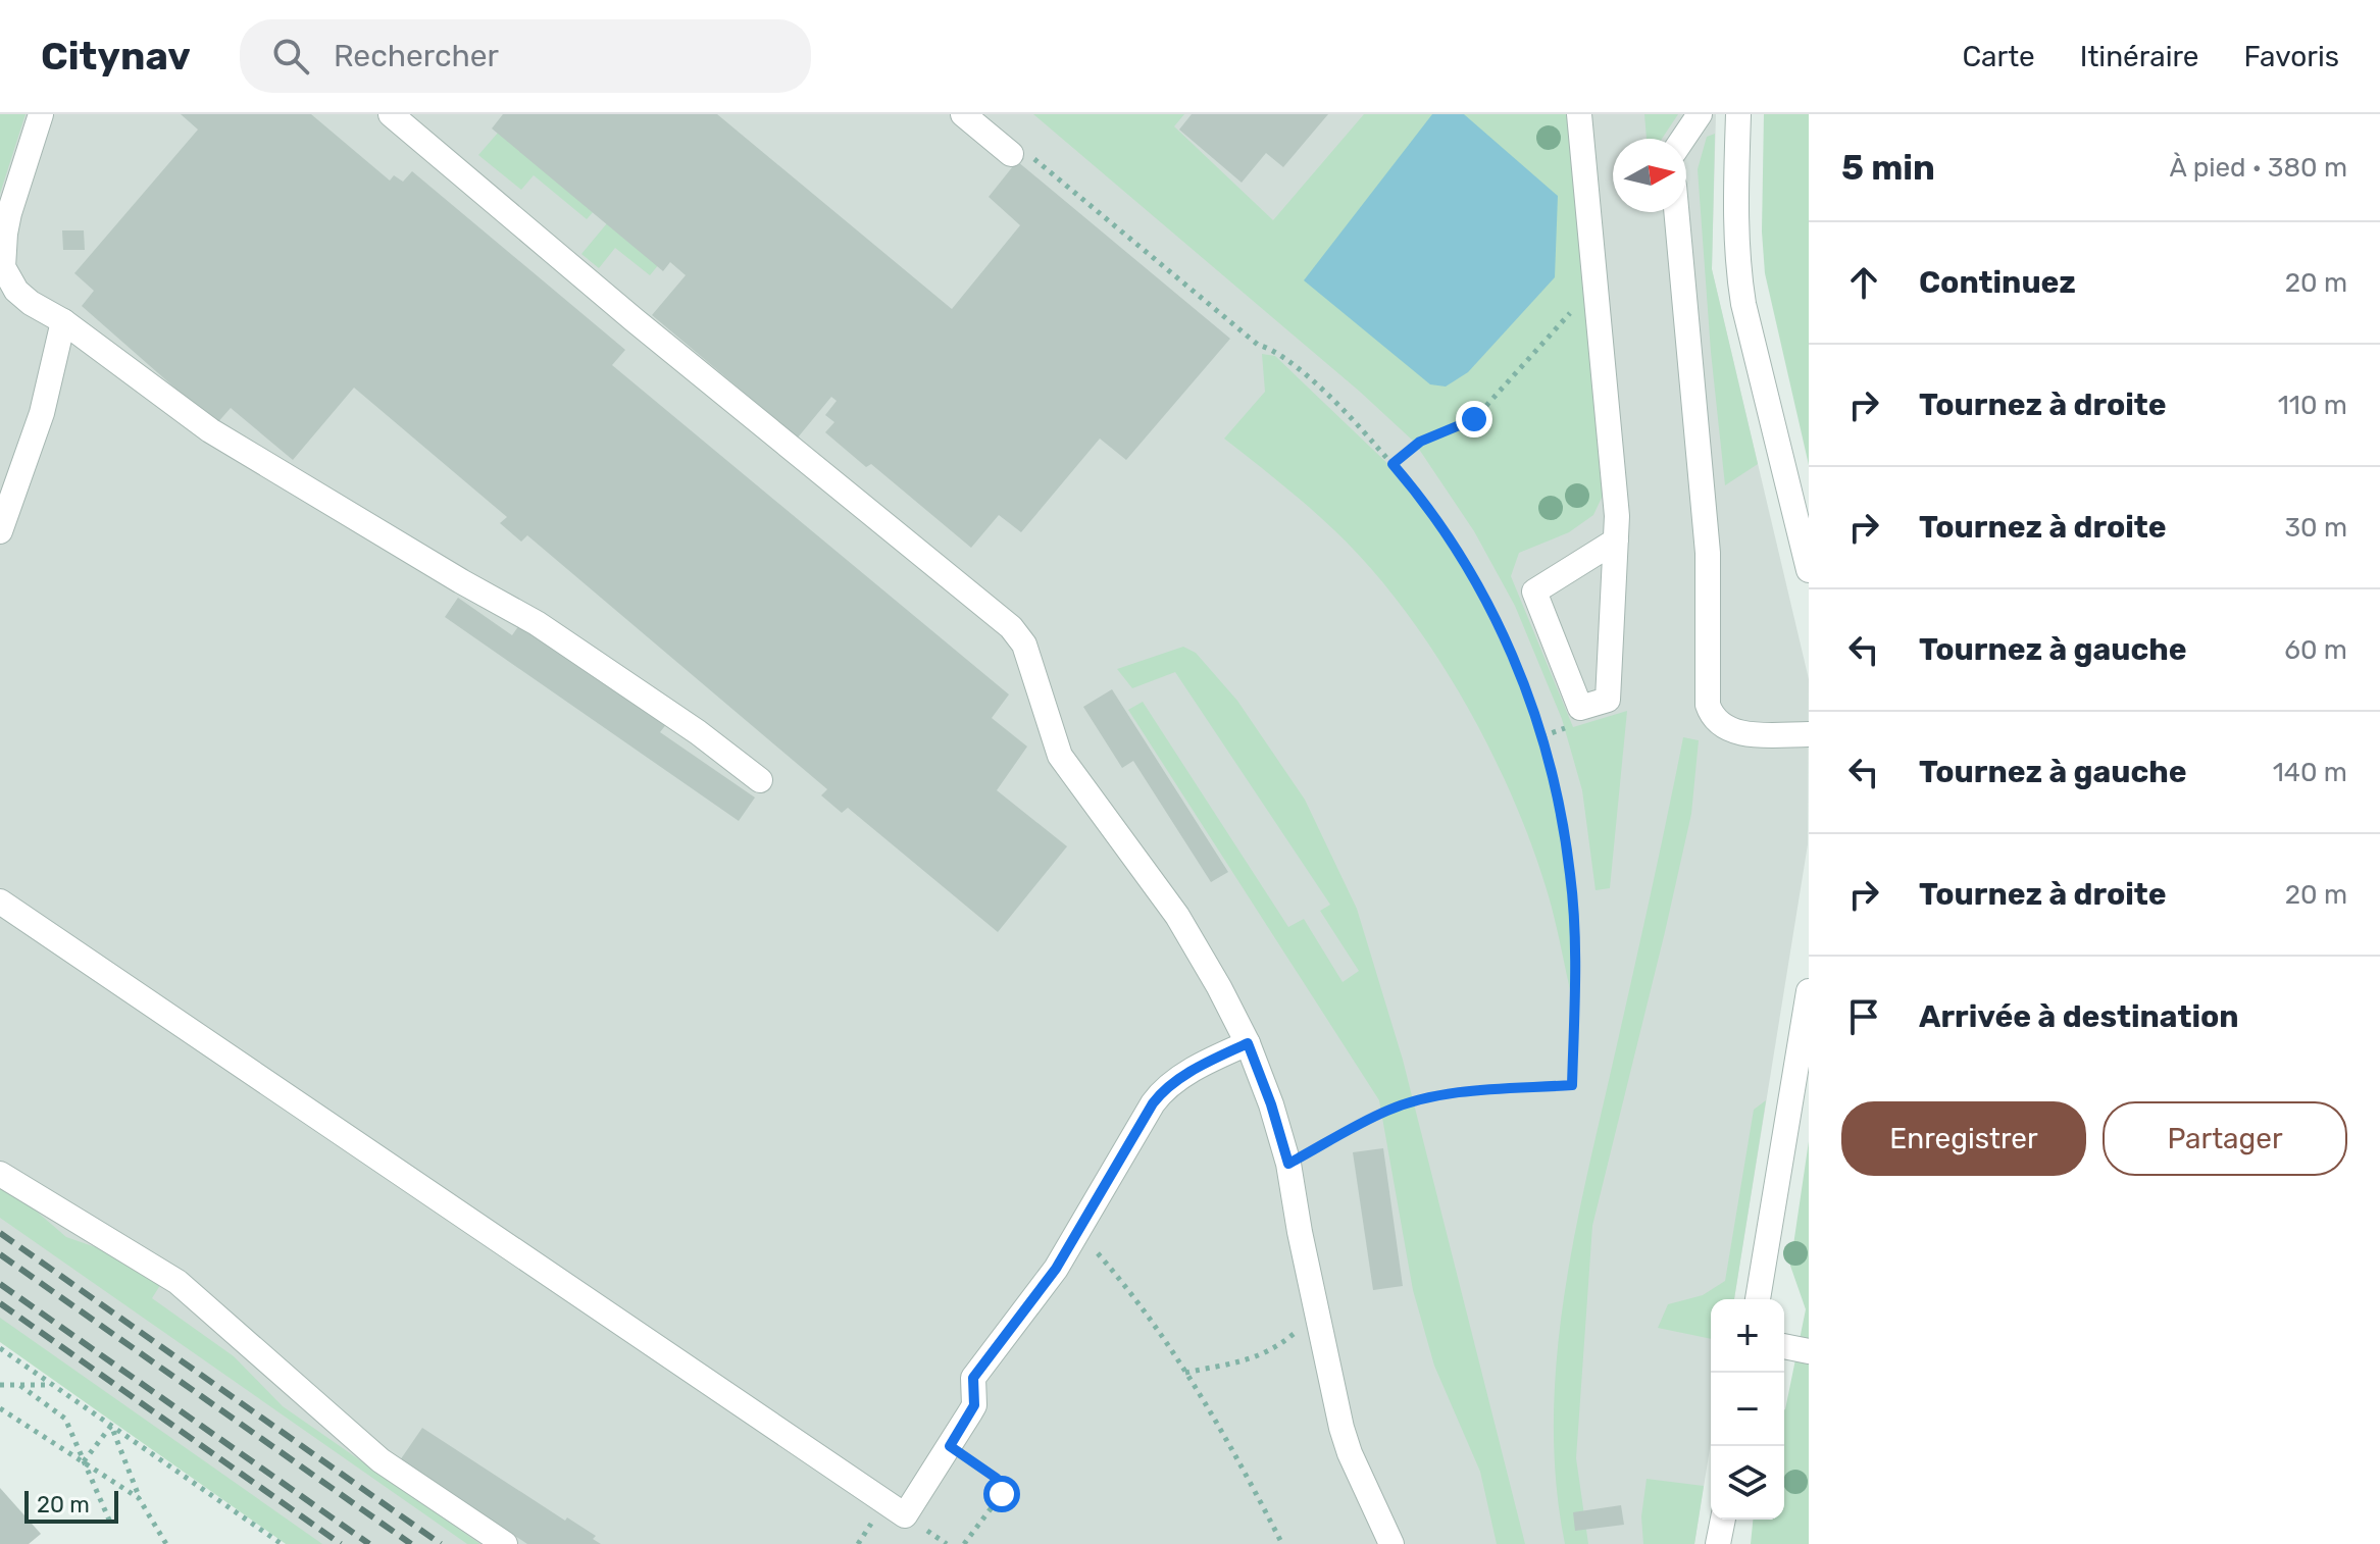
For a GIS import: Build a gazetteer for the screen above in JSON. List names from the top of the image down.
{
  "scale_bar": "20 m",
  "north": "right",
  "page": {
    "header": "Citynav",
    "search": "Rechercher",
    "nav": ["Carte", "Itinéraire", "Favoris"],
    "heading": ["5 min", "À pied · 380 m"],
    "list": [
      ["Continuez", "20 m"],
      ["Tournez à droite", "110 m"],
      ["Tournez à droite", "30 m"],
      ["Tournez à gauche", "60 m"],
      ["Tournez à gauche", "140 m"],
      ["Tournez à droite", "20 m"],
      "Arrivée à destination"
    ],
    "buttons": ["Enregistrer", "Partager"],
    "map_buttons": ["+", "−"],
    "scale": "20 m"
  }
}
